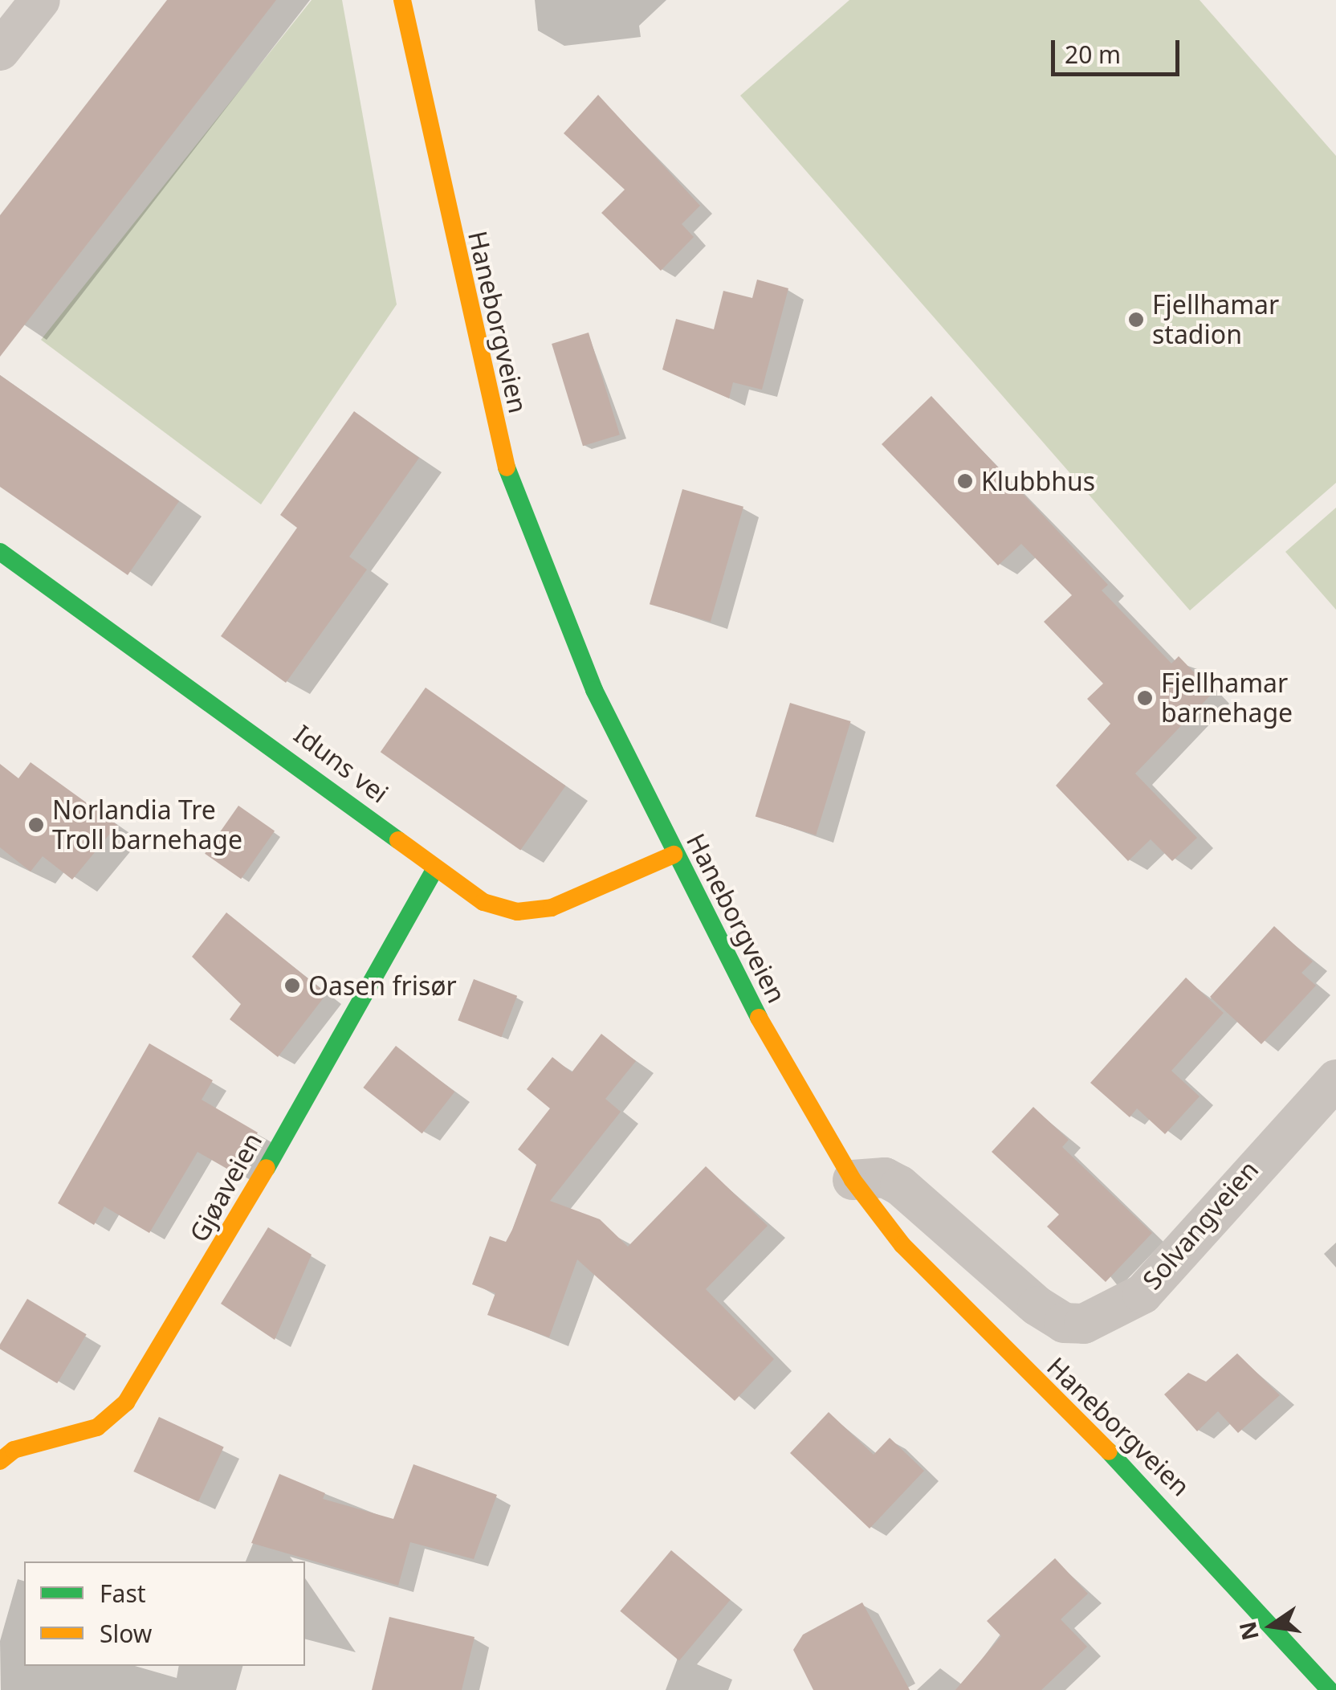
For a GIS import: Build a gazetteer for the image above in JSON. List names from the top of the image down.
{
  "streets": {
    "street": [
      "Haneborgveien",
      "Iduns vei",
      "Gjøaveien",
      "Solvangveien"
    ]
  },
  "crossings": [
    ["Haneborgveien", "Iduns vei"],
    ["Haneborgveien", "Solvangveien"],
    ["Iduns vei", "Gjøaveien"]
  ],
  "places": [
    "Fjellhamar stadion",
    "Klubbhus",
    "Fjellhamar barnehage",
    "Norlandia Tre Troll barnehage",
    "Oasen frisør"
  ],
  "legend": ["Fast", "Slow"],
  "scale_bar": "20 m",
  "north": "left"
}
